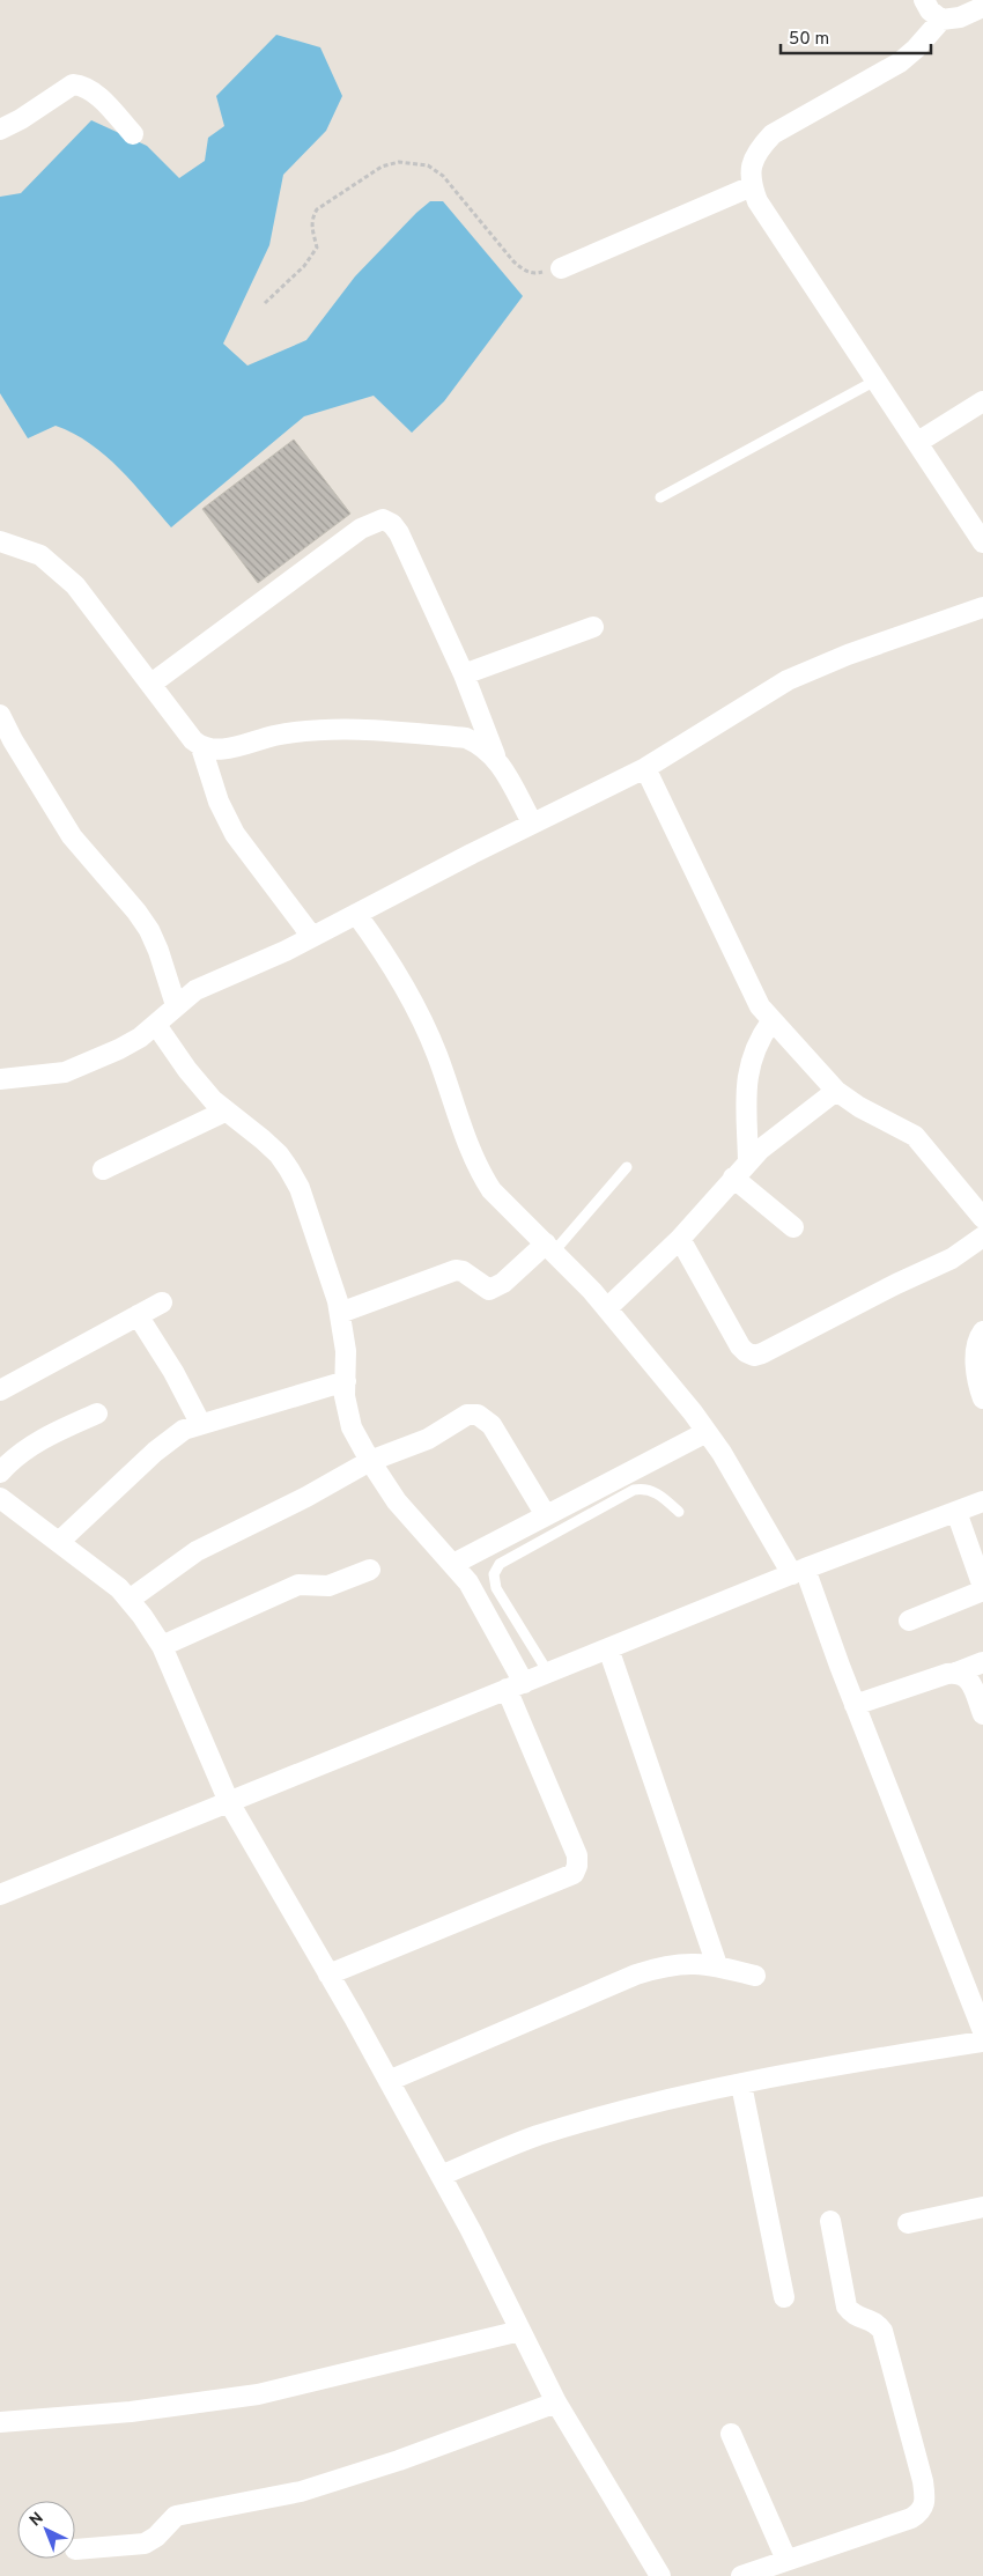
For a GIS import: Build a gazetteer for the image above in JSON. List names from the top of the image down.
{
  "scale_bar": "50 m",
  "north": "top left"
}
